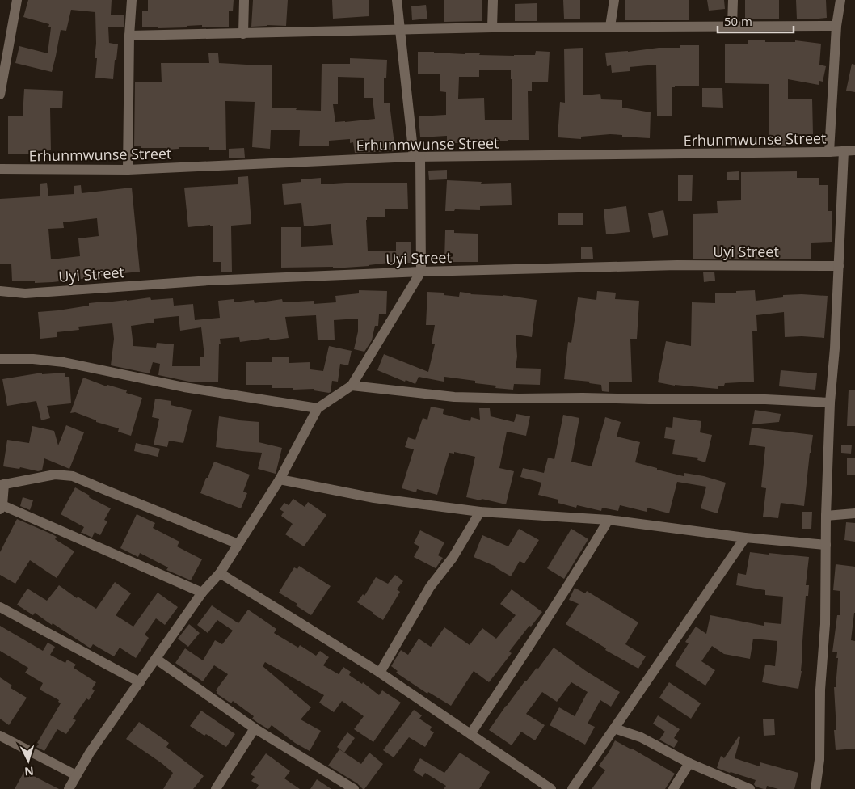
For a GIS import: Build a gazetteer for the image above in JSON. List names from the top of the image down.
{
  "streets": {
    "street": ["Erhunmwunse Street", "Uyi Street"]
  },
  "scale_bar": "50 m",
  "north": "bottom"
}
